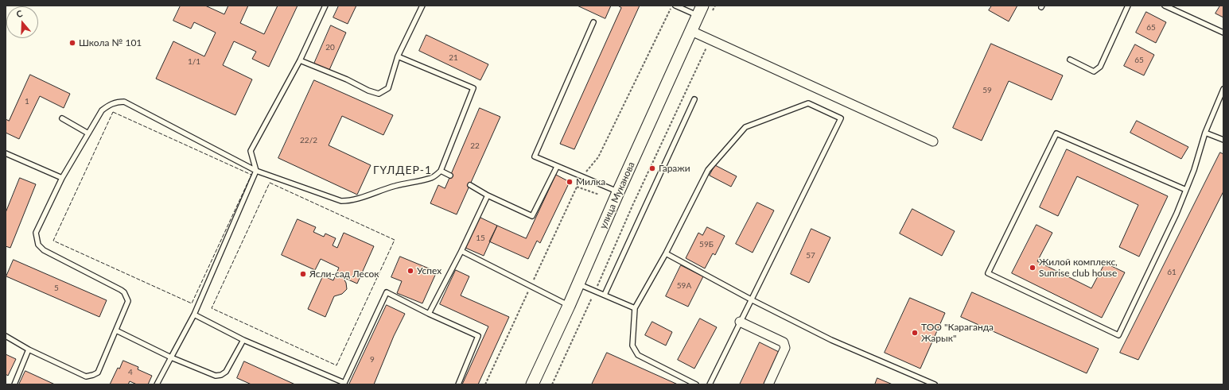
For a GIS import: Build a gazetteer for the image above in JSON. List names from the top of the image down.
{
  "streets": {
    "main road": ["улица Муканова"]
  },
  "districts": ["ГҮЛДЕР-1"],
  "places": [
    "Школа № 101",
    "Гаражи",
    "Милка",
    "Жилой комплекс, Sunrise club house",
    "Успех",
    "Ясли-сад Лесок",
    "ТОО \"Караганда Жарык\""
  ],
  "house_numbers": [
    "65",
    "20",
    "21",
    "65",
    "1/1",
    "59",
    "1",
    "22/2",
    "22",
    "15",
    "59Б",
    "57",
    "61",
    "59A",
    "5",
    "9",
    "4"
  ],
  "north": "top"
}
